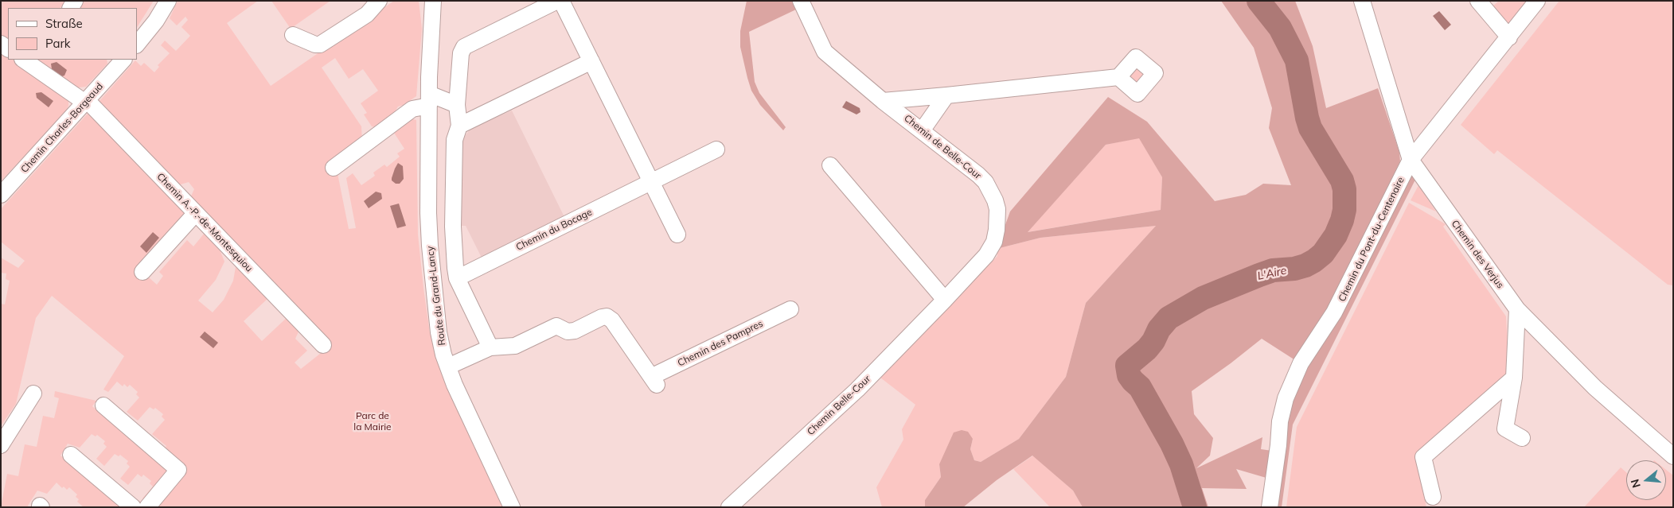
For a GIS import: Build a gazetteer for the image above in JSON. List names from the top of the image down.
{
  "streets": {
    "street": [
      "Chemin Charles-Borgeaud",
      "Chemin de Belle-Cour",
      "Chemin A.-P.-de-Montesquiou",
      "Chemin du Bocage",
      "Chemin du Pont-du-Centenaire",
      "Chemin des Verjus",
      "Route du Grand-Lancy",
      "Chemin des Pampres",
      "Chemin Belle-Cour"
    ]
  },
  "crossings": [
    ["Chemin Charles-Borgeaud", "Chemin A.-P.-de-Montesquiou"],
    ["Chemin de Belle-Cour", "Chemin Belle-Cour"],
    ["Chemin du Pont-du-Centenaire", "Chemin des Verjus"],
    ["Route du Grand-Lancy", "Chemin des Pampres"]
  ],
  "water": ["L'Aire"],
  "parks": ["Parc de la Mairie"],
  "legend": ["Straße", "Park"],
  "north": "left"
}
